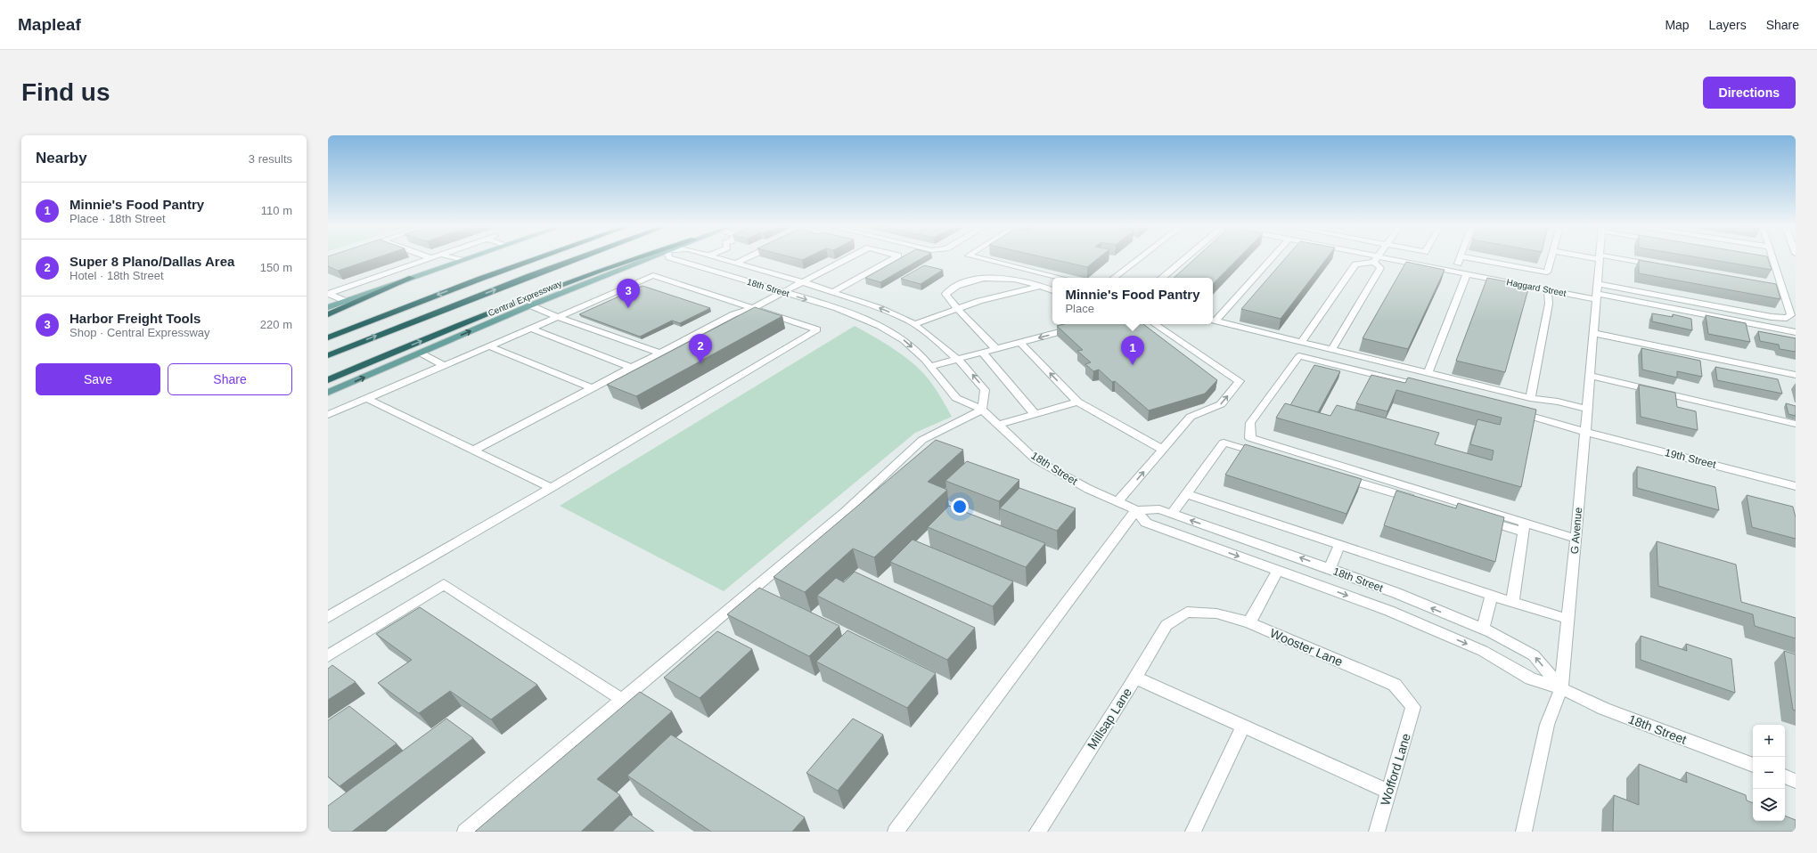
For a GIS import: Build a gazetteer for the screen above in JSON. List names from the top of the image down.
{
  "streets": {
    "highway": ["Central Expressway"],
    "street": [
      "18th Street",
      "Haggard Street",
      "19th Street",
      "G Avenue",
      "Wooster Lane",
      "Millsap Lane",
      "Wofford Lane"
    ]
  },
  "crossings": [
    ["18th Street", "G Avenue"],
    ["Haggard Street", "G Avenue"],
    ["19th Street", "G Avenue"],
    ["Wooster Lane", "Millsap Lane"],
    ["Wooster Lane", "Wofford Lane"]
  ],
  "page": {
    "header": "Mapleaf",
    "nav": ["Map", "Layers", "Share"],
    "buttons": [
      "Directions",
      ["Save", "Share"]
    ],
    "title": "Find us",
    "heading": ["Nearby", "3 results"],
    "list": [
      {
        "mark": "1",
        "name": "Minnie's Food Pantry",
        "note": "Place · 18th Street",
        "value": "110 m"
      },
      {
        "mark": "2",
        "name": "Super 8 Plano/Dallas Area",
        "note": "Hotel · 18th Street",
        "value": "150 m"
      },
      {
        "mark": "3",
        "name": "Harbor Freight Tools",
        "note": "Shop · Central Expressway",
        "value": "220 m"
      }
    ],
    "popup": ["Minnie's Food Pantry", "Place"],
    "pins": ["3", "2", "1"],
    "map_buttons": ["+", "−"]
  }
}
